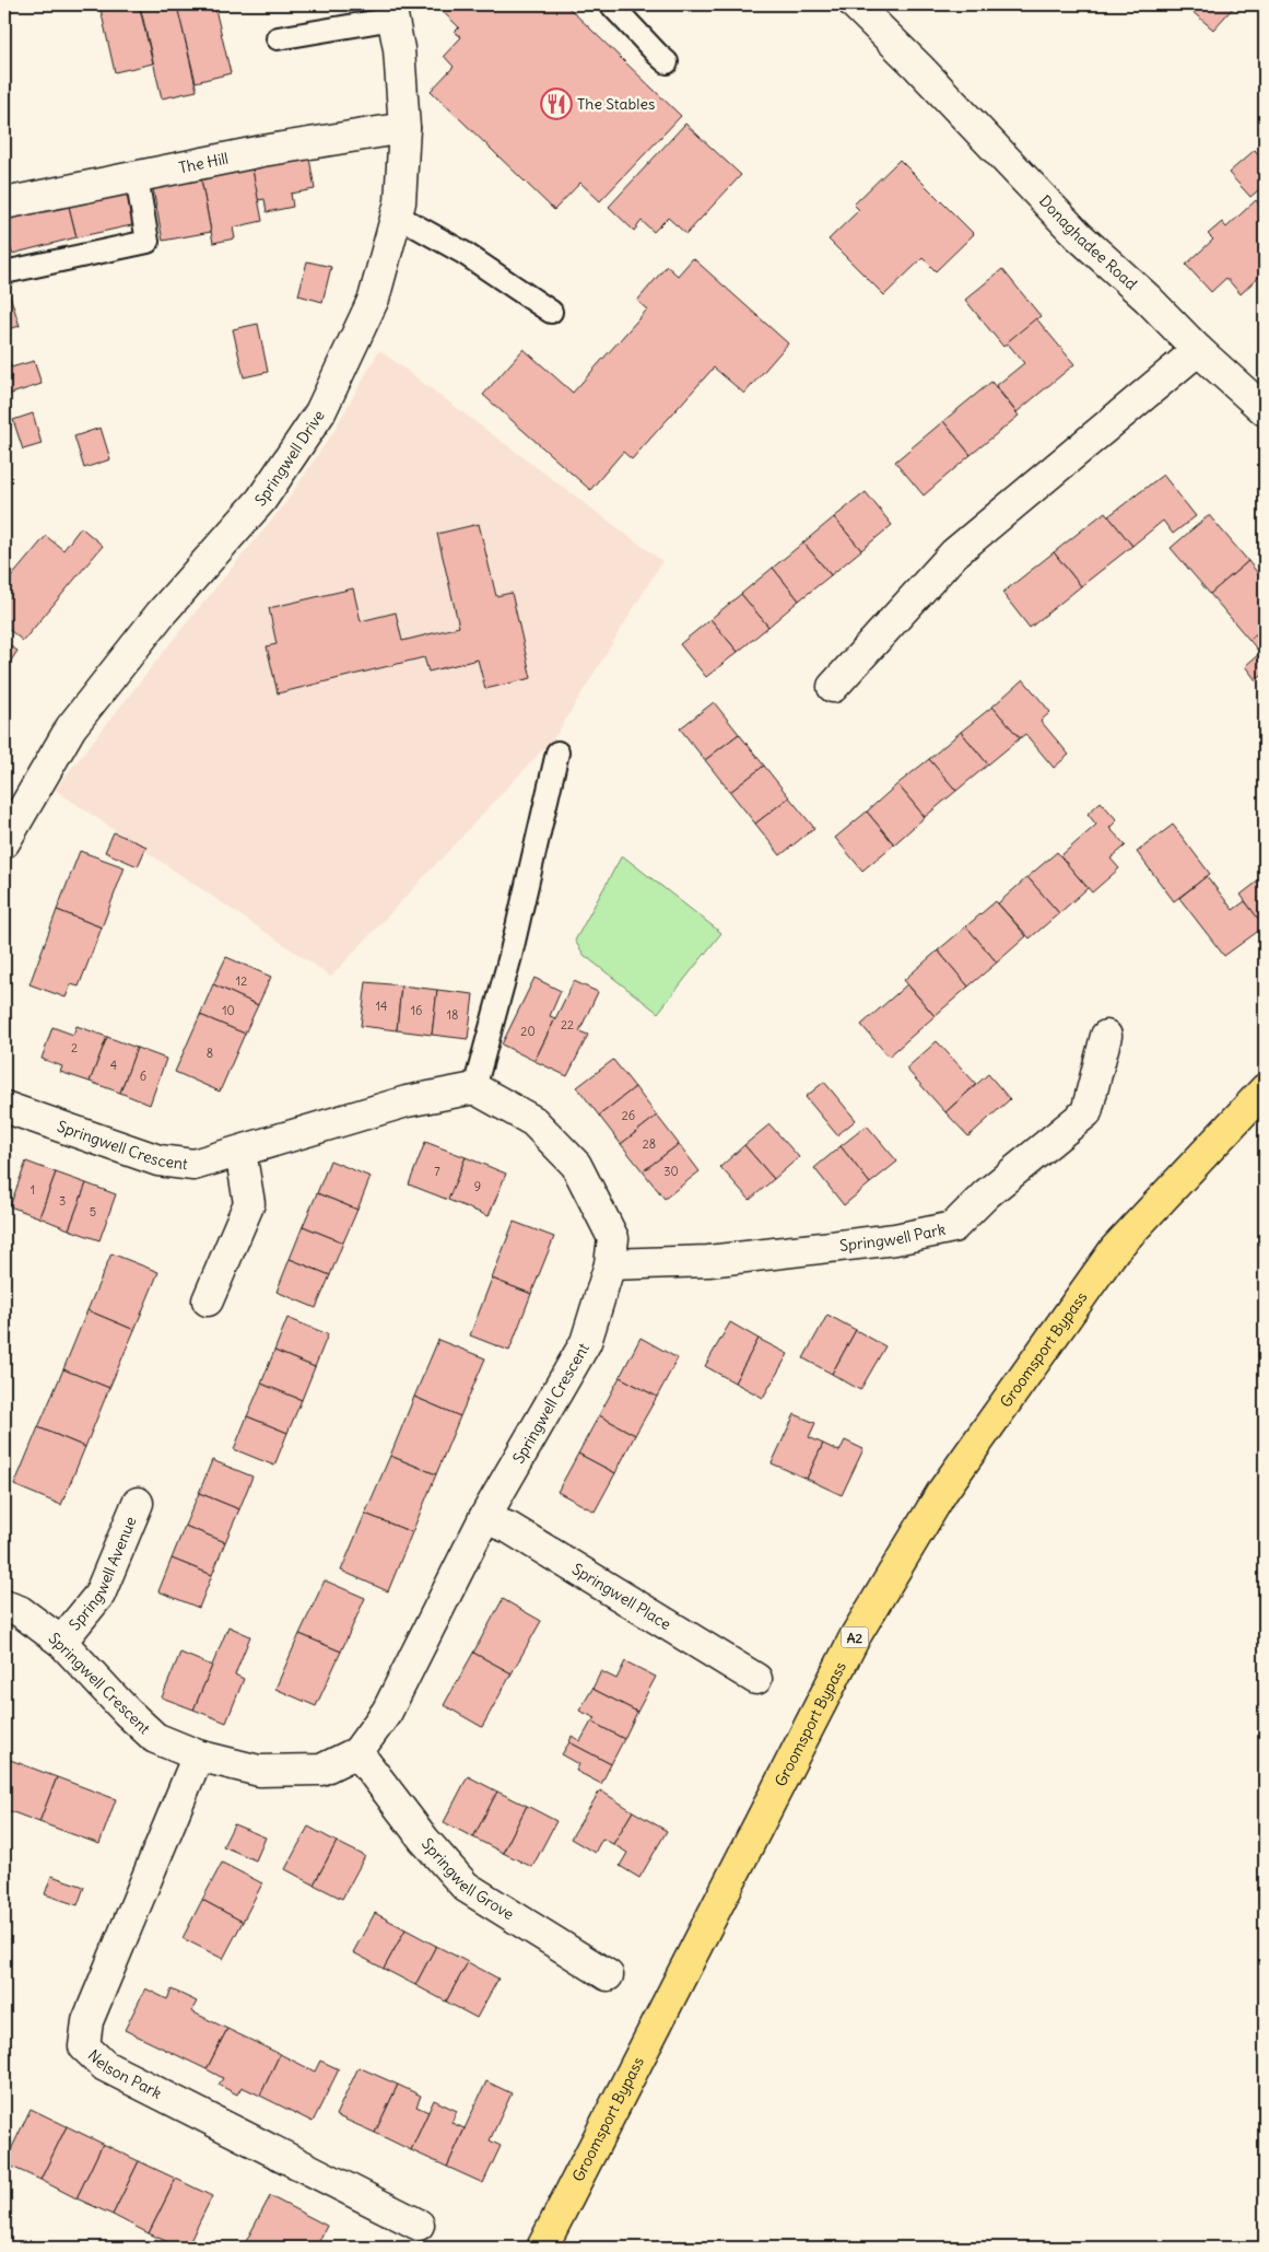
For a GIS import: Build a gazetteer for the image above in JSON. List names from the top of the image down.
{
  "streets": {
    "main road": ["Groomsport Bypass", "A2"],
    "street": [
      "The Hill",
      "Donaghadee Road",
      "Springwell Drive",
      "Springwell Crescent",
      "Springwell Park",
      "Springwell Avenue",
      "Springwell Place",
      "Springwell Grove",
      "Nelson Park"
    ]
  },
  "crossings": [
    ["The Hill", "Springwell Drive"],
    ["Springwell Crescent", "Springwell Park"],
    ["Springwell Crescent", "Springwell Avenue"],
    ["Springwell Crescent", "Springwell Place"],
    ["Springwell Crescent", "Springwell Grove"],
    ["Springwell Crescent", "Nelson Park"]
  ],
  "places": {
    "restaurant": ["The Stables"]
  },
  "house_numbers": [
    "12",
    "14",
    "10",
    "16",
    "18",
    "22",
    "20",
    "2",
    "8",
    "4",
    "6",
    "26",
    "28",
    "7",
    "30",
    "9",
    "1",
    "3",
    "5"
  ]
}
